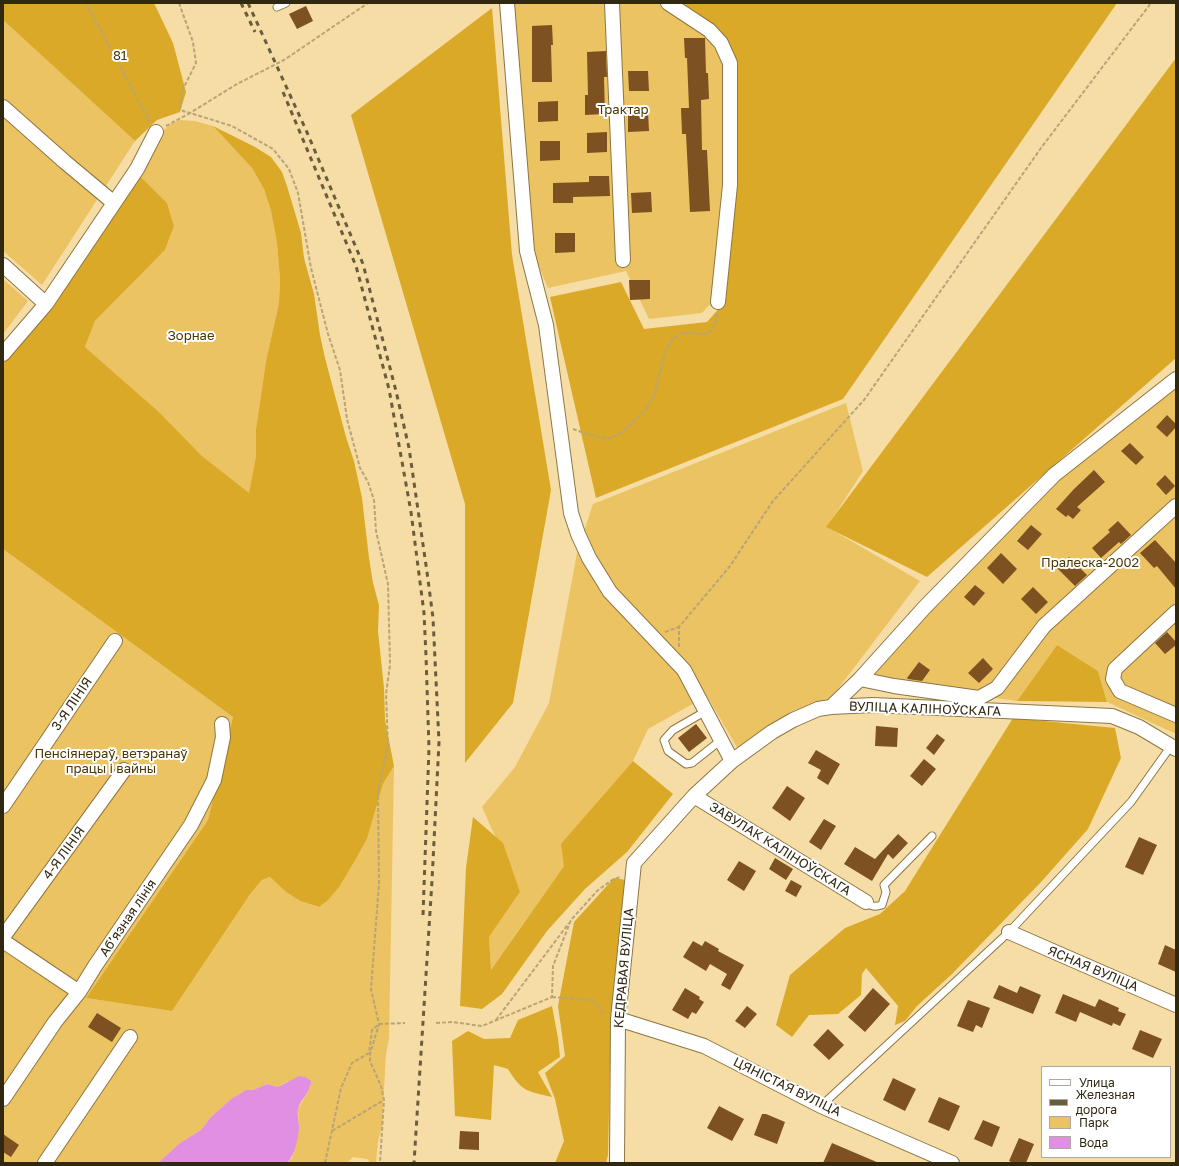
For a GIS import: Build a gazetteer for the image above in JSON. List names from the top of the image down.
{
  "streets": {
    "street": [
      "3-Я ЛІНІЯ",
      "ВУЛІЦА КАЛІНОЎСКАГА",
      "ЗАВУЛАК КАЛІНОЎСКАГА",
      "4-Я ЛІНІЯ",
      "Абʼязная лінія",
      "КЕДРАВАЯ ВУЛІЦА",
      "ЯСНАЯ ВУЛІЦА",
      "ЦЯНІСТАЯ ВУЛІЦА"
    ]
  },
  "crossings": [
    ["ВУЛІЦА КАЛІНОЎСКАГА", "ЗАВУЛАК КАЛІНОЎСКАГА"],
    ["ВУЛІЦА КАЛІНОЎСКАГА", "КЕДРАВАЯ ВУЛІЦА"],
    ["ЗАВУЛАК КАЛІНОЎСКАГА", "КЕДРАВАЯ ВУЛІЦА"],
    ["КЕДРАВАЯ ВУЛІЦА", "ЦЯНІСТАЯ ВУЛІЦА"]
  ],
  "parks": [
    "81",
    "Трактар",
    "Зорнае",
    "Пралеска-2002",
    "Пенсіянераў, ветэранаў працы і вайны"
  ],
  "legend": [
    "Улица",
    "Железная дорога",
    "Парк",
    "Вода"
  ]
}
